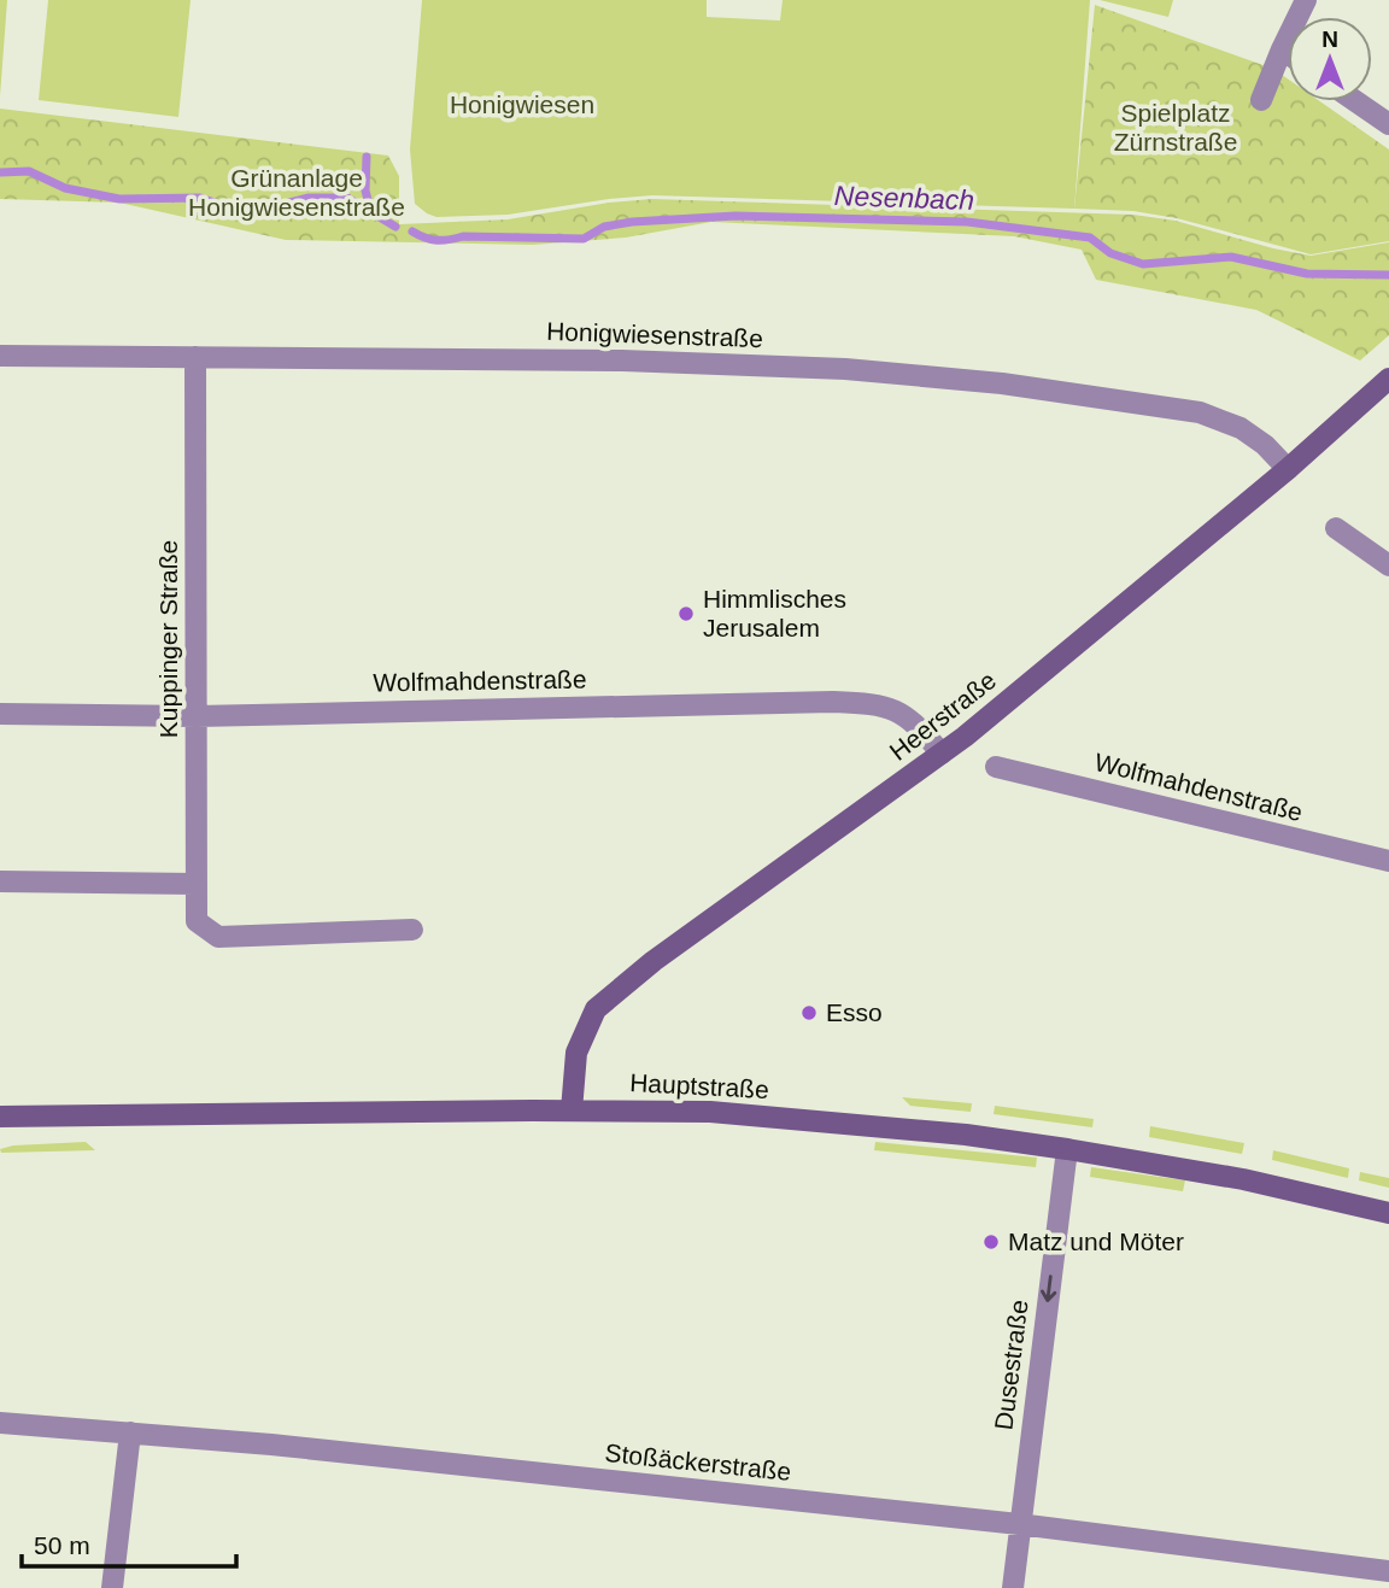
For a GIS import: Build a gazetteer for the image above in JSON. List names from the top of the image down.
{
  "streets": {
    "main road": ["Heerstraße", "Hauptstraße"],
    "street": [
      "Honigwiesenstraße",
      "Kuppinger Straße",
      "Wolfmahdenstraße",
      "Dusestraße",
      "Stoßäckerstraße"
    ]
  },
  "crossings": [
    ["Honigwiesenstraße", "Kuppinger Straße"],
    ["Honigwiesenstraße", "Heerstraße"],
    ["Kuppinger Straße", "Wolfmahdenstraße"],
    ["Wolfmahdenstraße", "Heerstraße"],
    ["Heerstraße", "Hauptstraße"],
    ["Hauptstraße", "Dusestraße"],
    ["Dusestraße", "Stoßäckerstraße"]
  ],
  "one_way": ["Dusestraße"],
  "water": ["Nesenbach"],
  "parks": ["Honigwiesen", "Spielplatz Zürnstraße", "Grünanlage Honigwiesenstraße"],
  "places": ["Himmlisches Jerusalem", "Esso", "Matz und Möter"],
  "scale_bar": "50 m",
  "north": "top"
}
